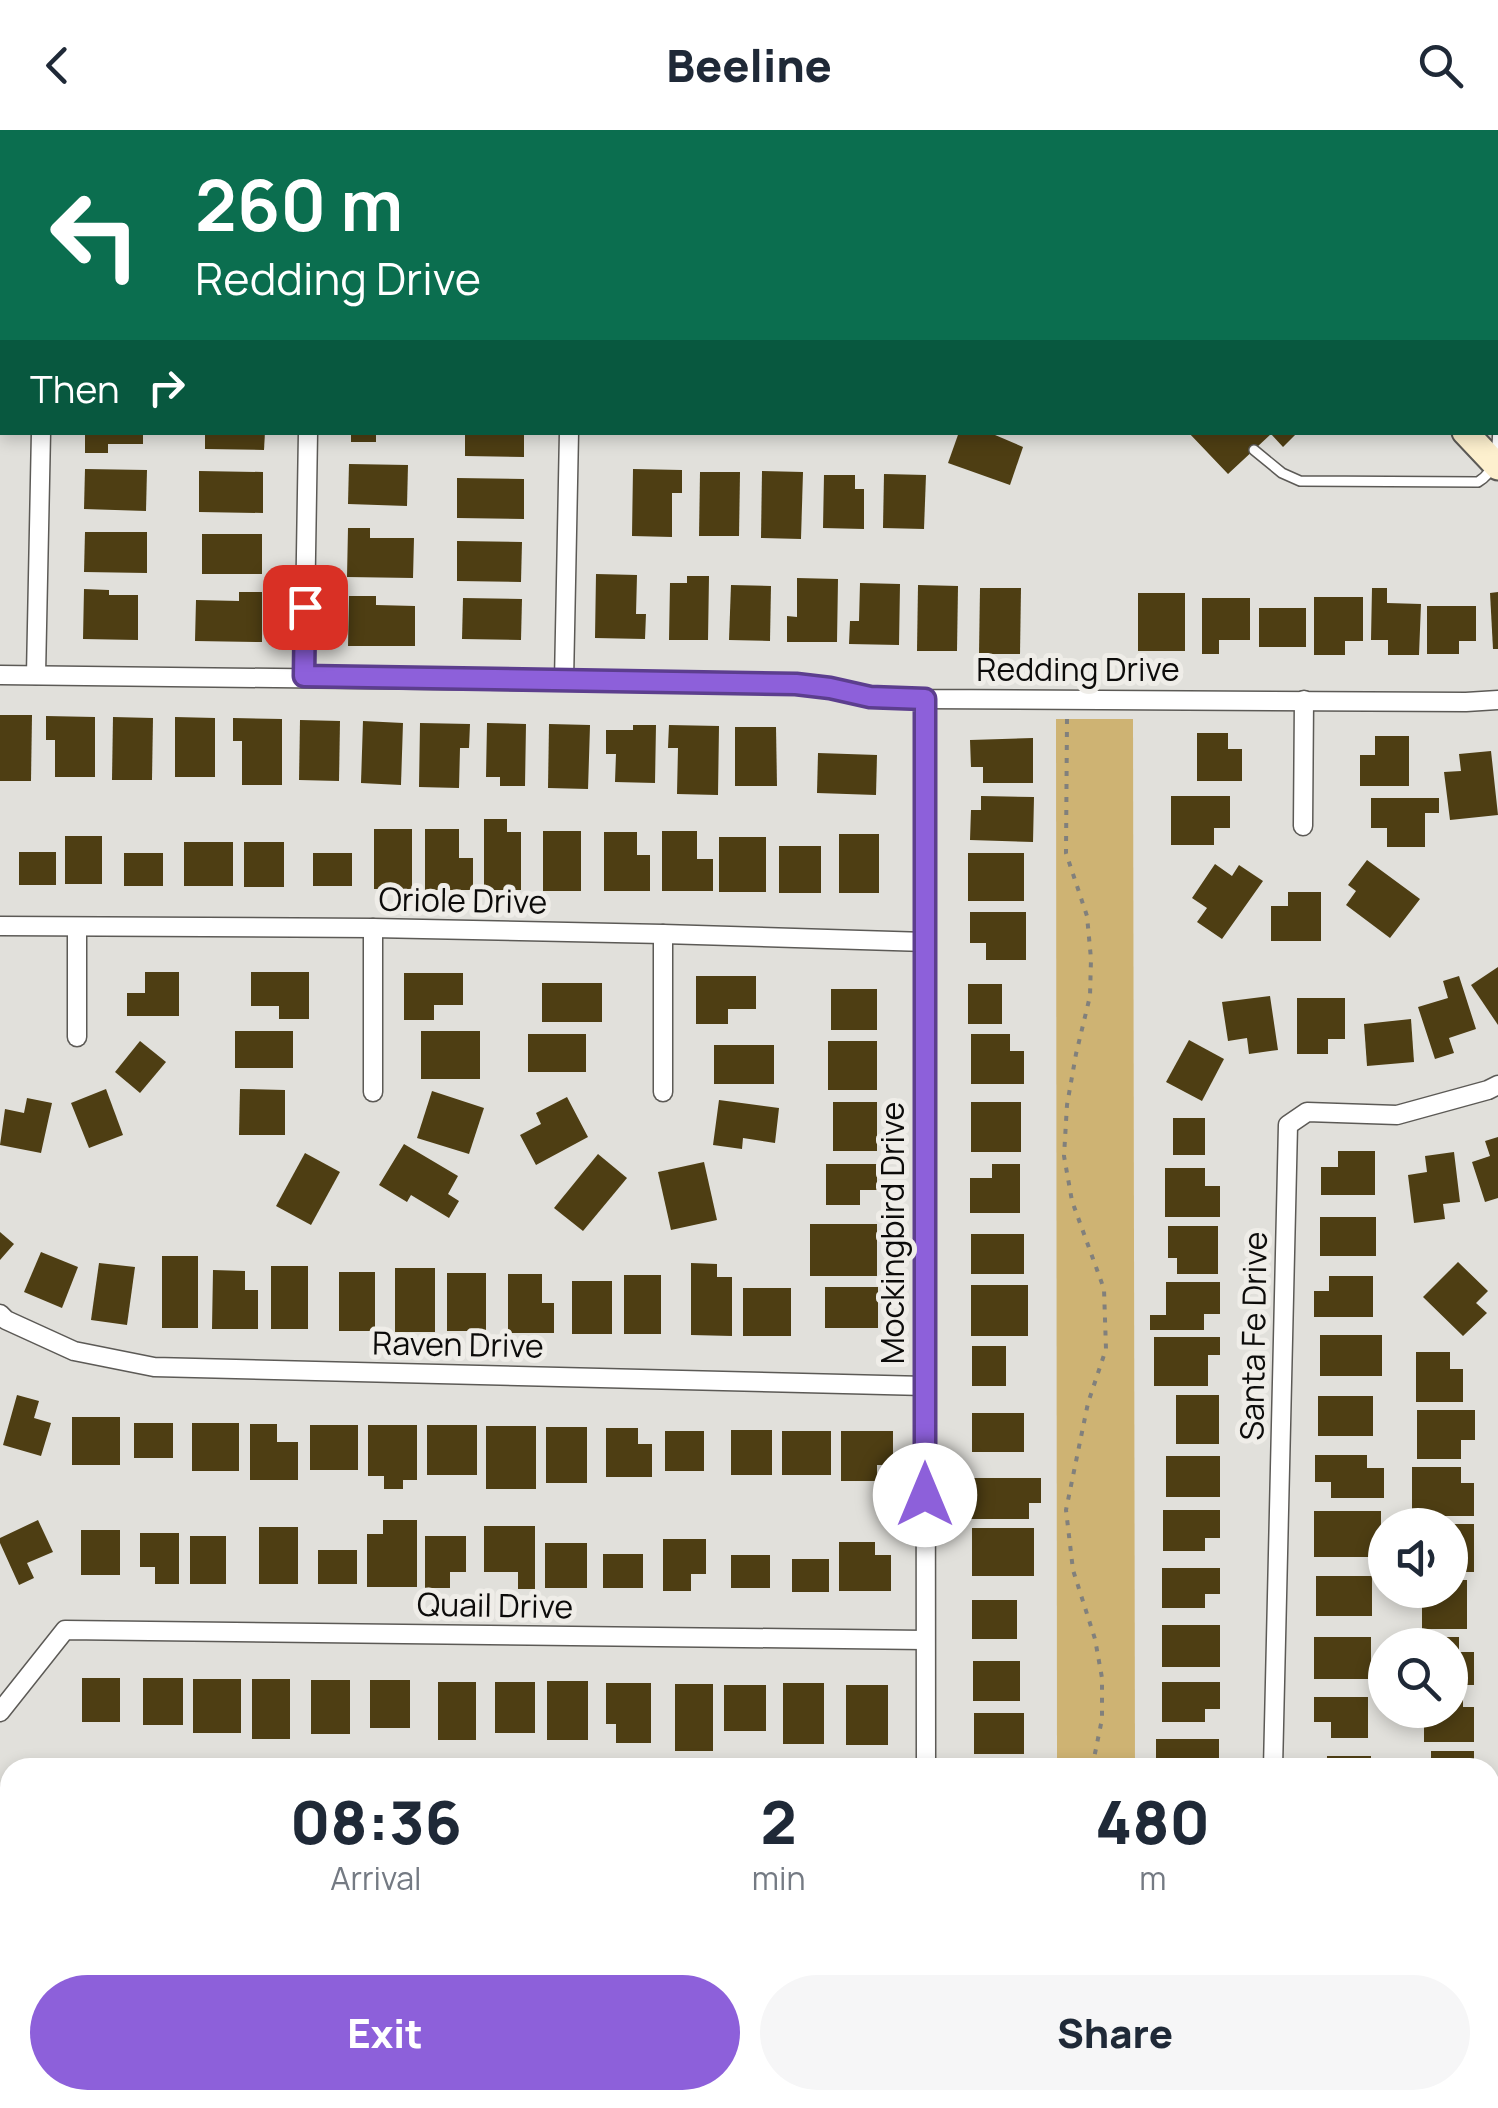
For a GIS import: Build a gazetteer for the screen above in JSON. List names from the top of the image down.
{
  "streets": {
    "street": [
      "Redding Drive",
      "Oriole Drive",
      "Mockingbird Drive",
      "Santa Fe Drive",
      "Raven Drive",
      "Quail Drive"
    ]
  },
  "crossings": [
    ["Redding Drive", "Mockingbird Drive"],
    ["Oriole Drive", "Mockingbird Drive"],
    ["Mockingbird Drive", "Raven Drive"],
    ["Mockingbird Drive", "Quail Drive"]
  ],
  "page": {
    "header": "Beeline",
    "turn": ["260 m", "Redding Drive"],
    "then": "Then",
    "eta": [
      "08:36",
      "Arrival",
      "2",
      "min",
      "480",
      "m"
    ],
    "buttons": ["Exit", "Share"]
  }
}
